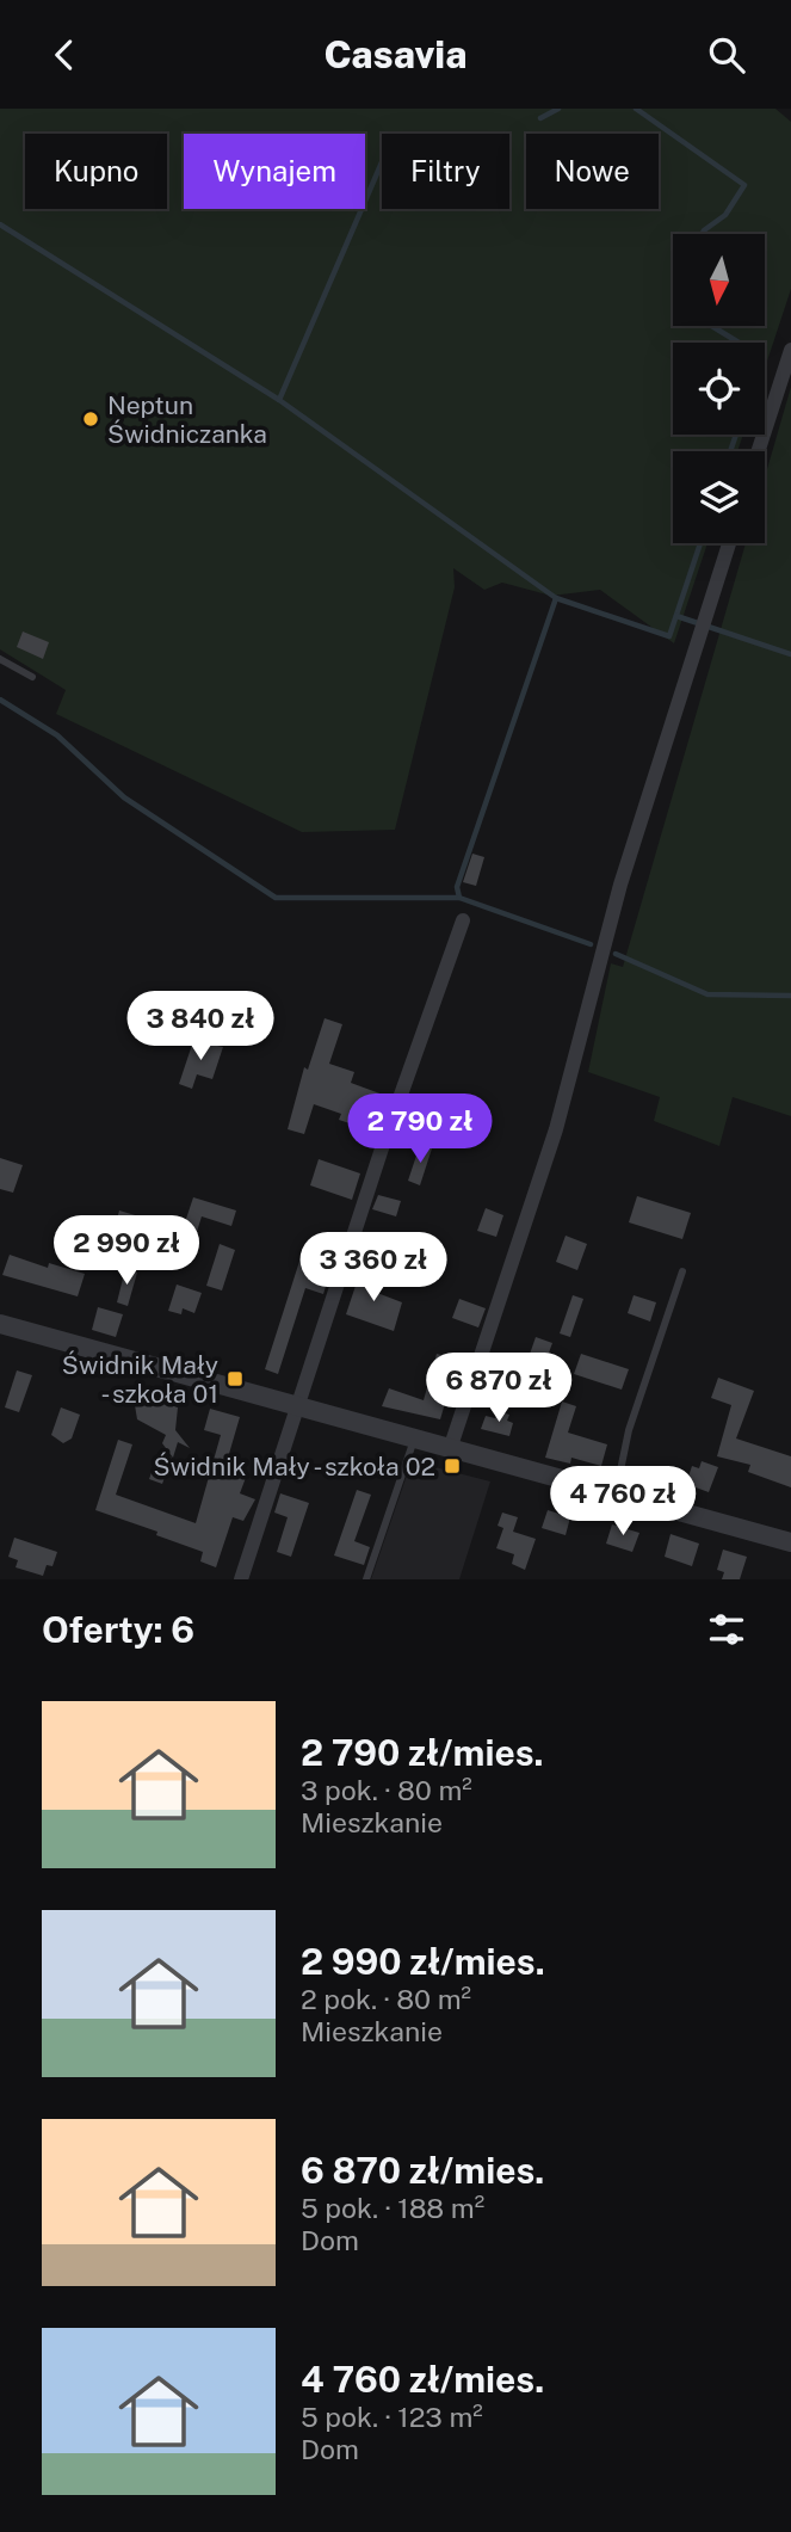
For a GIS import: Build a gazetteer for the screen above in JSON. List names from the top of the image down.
{
  "places": {
    "other": ["Neptun Świdniczanka"],
    "transit": ["Świdnik Mały - szkoła 01", "Świdnik Mały - szkoła 02"]
  },
  "north": "bottom",
  "page": {
    "header": "Casavia",
    "chip": [
      "Kupno",
      "Wynajem",
      "Filtry",
      "Nowe"
    ],
    "price": [
      "3 840 zł",
      "2 790 zł",
      "2 990 zł",
      "3 360 zł",
      "6 870 zł",
      "4 760 zł"
    ],
    "heading": "Oferty: 6",
    "list": [
      {
        "name": "2 790 zł/mies.",
        "note": "3 pok. · 80 m² · Mieszkanie"
      },
      {
        "name": "2 990 zł/mies.",
        "note": "2 pok. · 80 m² · Mieszkanie"
      },
      {
        "name": "6 870 zł/mies.",
        "note": "5 pok. · 188 m² · Dom"
      },
      {
        "name": "4 760 zł/mies.",
        "note": "5 pok. · 123 m² · Dom"
      }
    ]
  }
}
